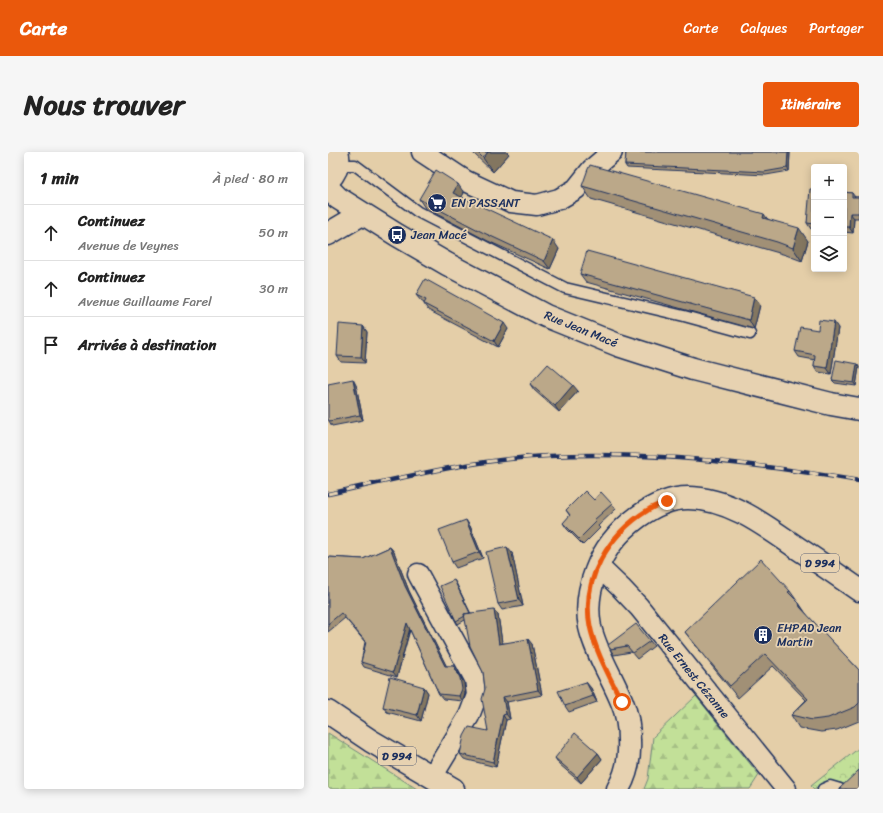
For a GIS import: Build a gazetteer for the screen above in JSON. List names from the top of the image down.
{
  "streets": {
    "main road": ["Rue Jean Macé", "D 994"],
    "street": ["Rue Ernest Cézanne"]
  },
  "crossings": [
    ["D 994", "Rue Ernest Cézanne"]
  ],
  "places": {
    "supermarket": ["EN PASSANT"],
    "bus stop": ["Jean Macé"],
    "building": ["EHPAD Jean Martin"]
  },
  "page": {
    "header": "Carte",
    "nav": ["Carte", "Calques", "Partager"],
    "title": "Nous trouver",
    "buttons": "Itinéraire",
    "heading": ["1 min", "À pied · 80 m"],
    "map_buttons": ["+", "−"],
    "list": [
      ["Continuez", "Avenue de Veynes", "50 m"],
      ["Continuez", "Avenue Guillaume Farel", "30 m"],
      "Arrivée à destination"
    ]
  }
}
